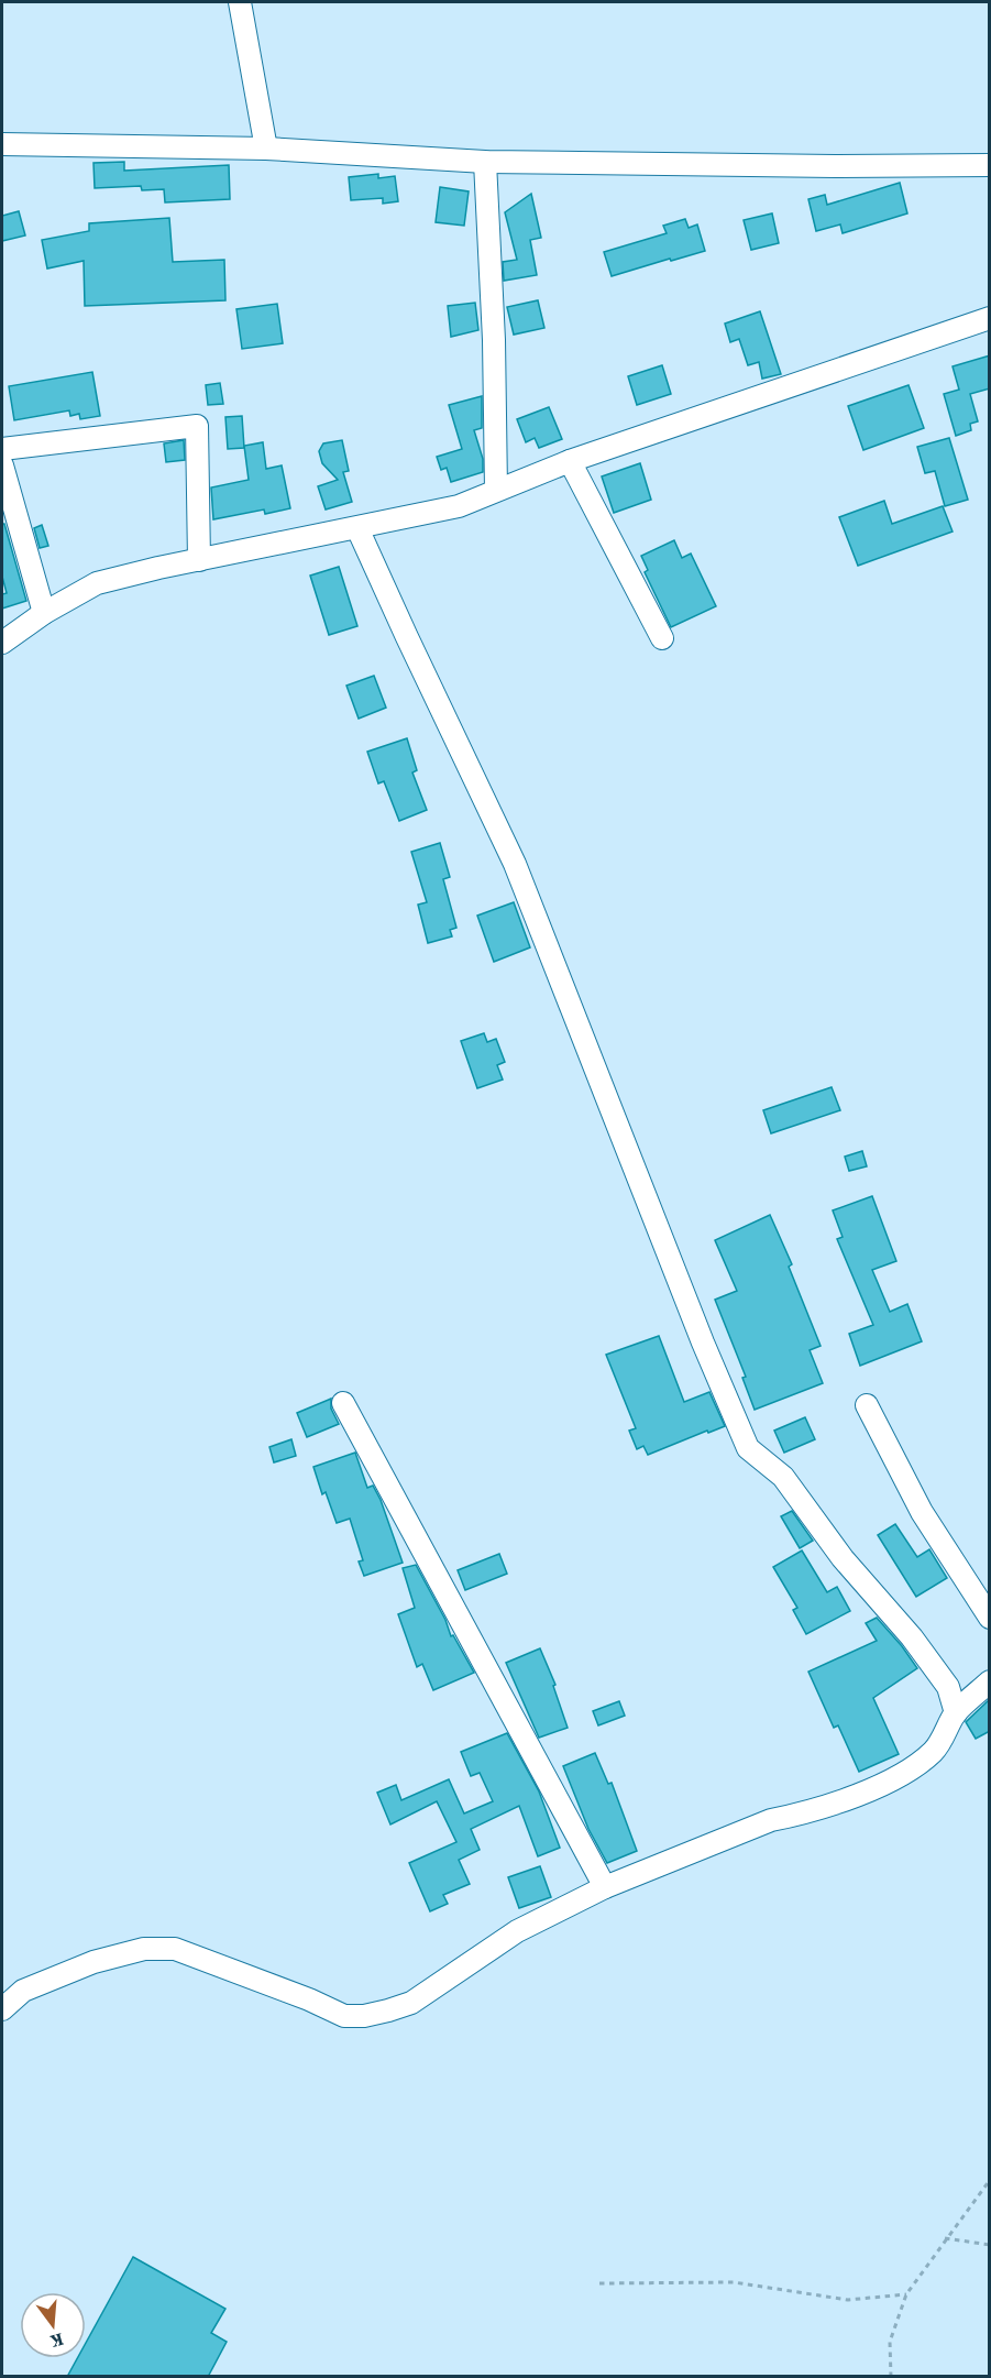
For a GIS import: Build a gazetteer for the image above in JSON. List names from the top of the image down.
{
  "north": "bottom"
}
